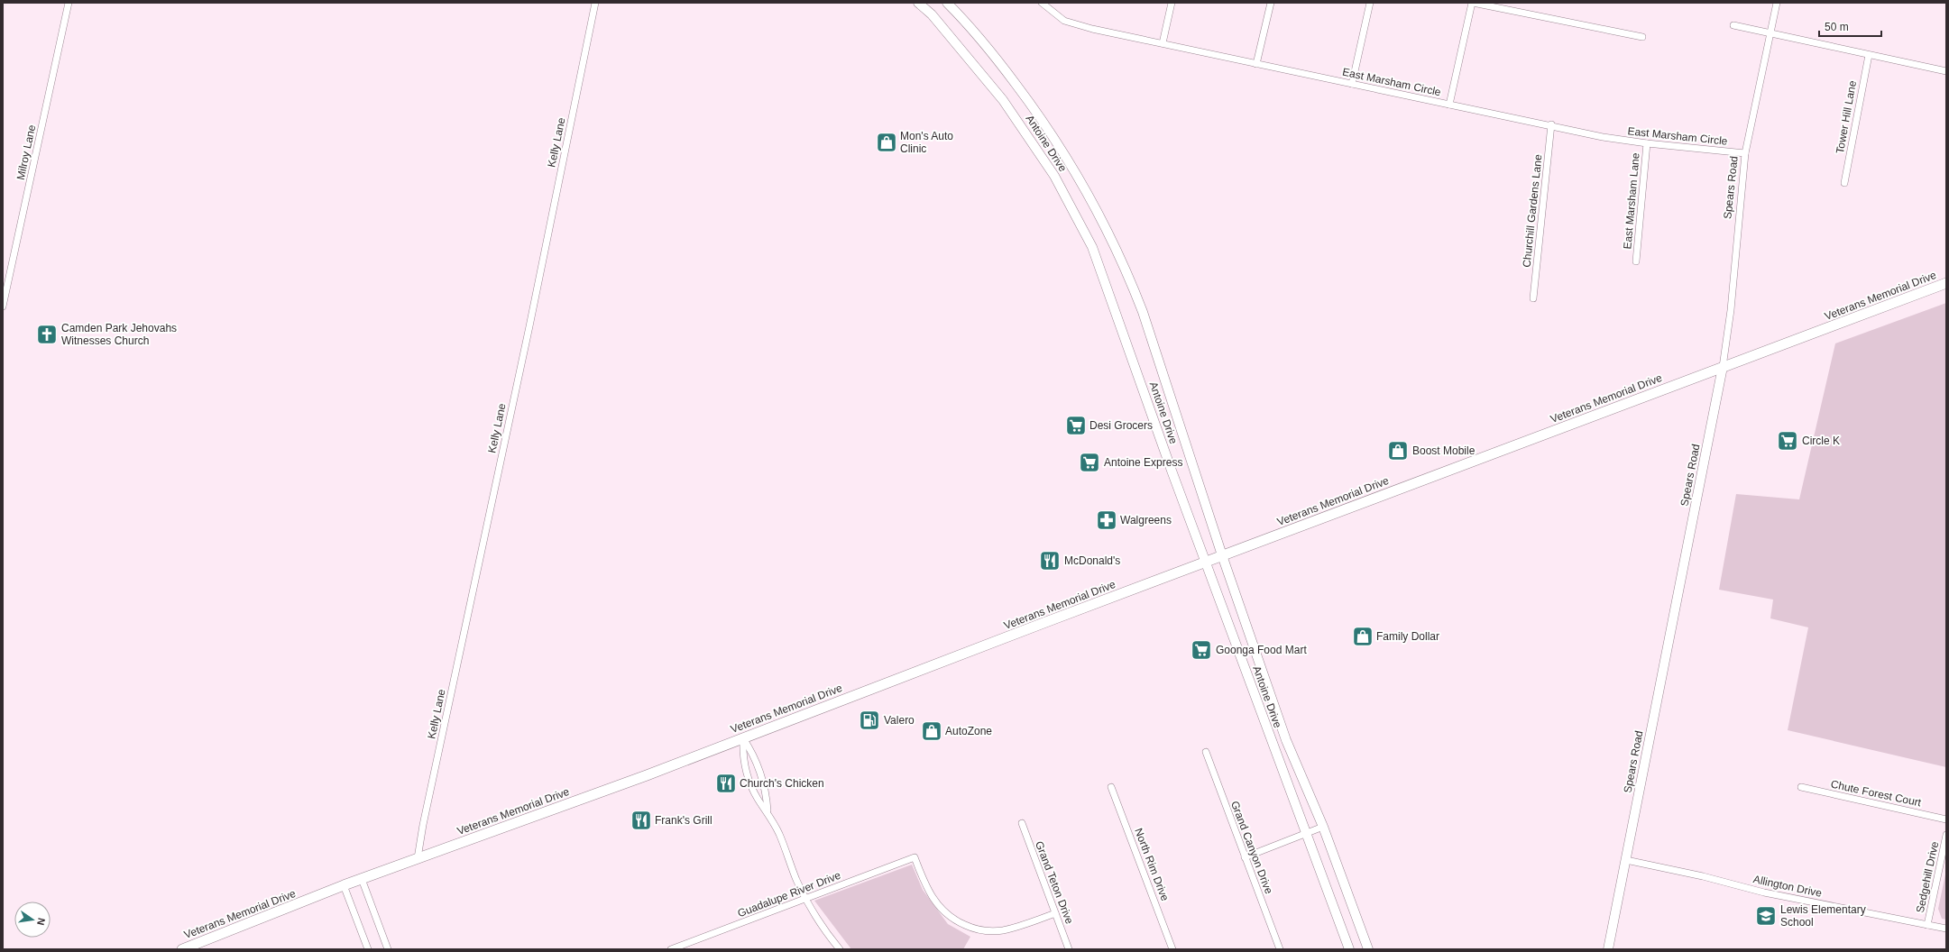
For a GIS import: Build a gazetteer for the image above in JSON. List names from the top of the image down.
{
  "streets": {
    "main road": ["Antoine Drive", "Spears Road", "Veterans Memorial Drive"],
    "street": [
      "East Marsham Circle",
      "Tower Hill Lane",
      "Kelly Lane",
      "Milroy Lane",
      "East Marsham Lane",
      "Churchill Gardens Lane",
      "Chute Forest Court",
      "Grand Canyon Drive",
      "North Rim Drive",
      "Sedgehill Drive",
      "Grand Teton Drive",
      "Allington Drive",
      "Guadalupe River Drive"
    ]
  },
  "crossings": [
    ["East Marsham Circle", "Spears Road"],
    ["East Marsham Circle", "East Marsham Lane"],
    ["East Marsham Circle", "Churchill Gardens Lane"],
    ["Kelly Lane", "Veterans Memorial Drive"],
    ["Antoine Drive", "Veterans Memorial Drive"],
    ["Spears Road", "Veterans Memorial Drive"],
    ["Spears Road", "Allington Drive"],
    ["Sedgehill Drive", "Allington Drive"],
    ["Grand Teton Drive", "Guadalupe River Drive"]
  ],
  "places": {
    "shop": [
      "Mon's Auto Clinic",
      "Boost Mobile",
      "Family Dollar",
      "AutoZone"
    ],
    "church": ["Camden Park Jehovahs Witnesses Church"],
    "supermarket": [
      "Desi Grocers",
      "Circle K",
      "Antoine Express",
      "Goonga Food Mart"
    ],
    "pharmacy": ["Walgreens"],
    "restaurant": ["McDonald's", "Church's Chicken", "Frank's Grill"],
    "fuel station": ["Valero"],
    "school or university": ["Lewis Elementary School"]
  },
  "scale_bar": "50 m",
  "north": "right"
}
